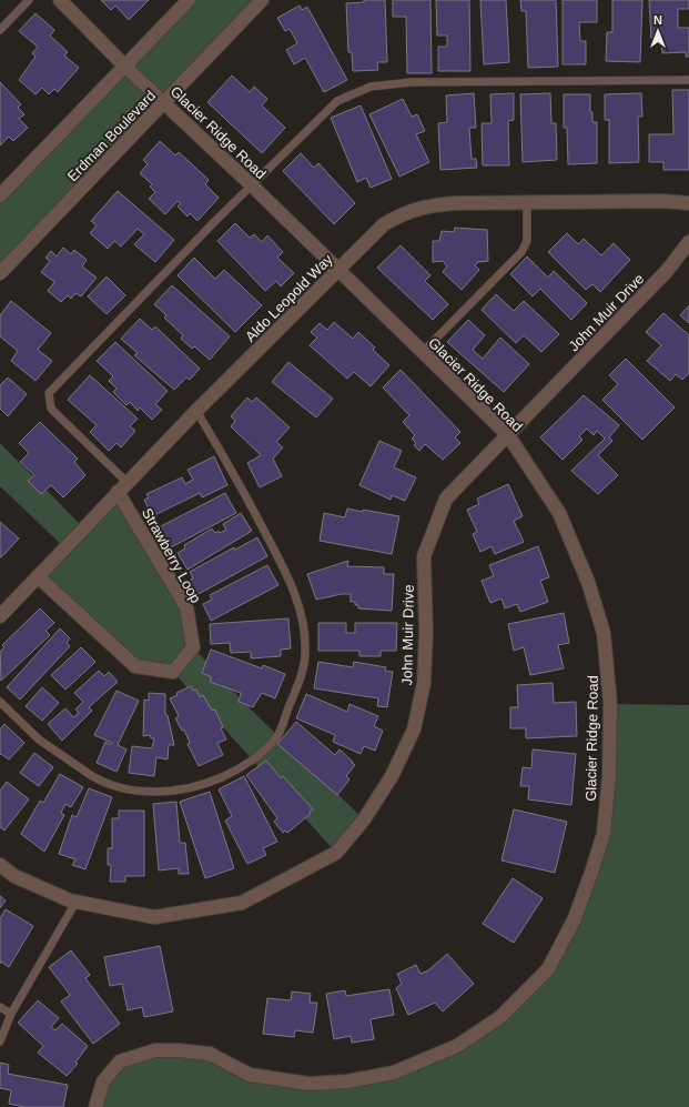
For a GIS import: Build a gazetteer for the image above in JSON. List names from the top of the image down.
{
  "streets": {
    "street": [
      "Glacier Ridge Road",
      "Erdman Boulevard",
      "Aldo Leopold Way",
      "John Muir Drive",
      "Strawberry Loop"
    ]
  },
  "crossings": [
    ["Glacier Ridge Road", "Erdman Boulevard"],
    ["Glacier Ridge Road", "Aldo Leopold Way"],
    ["Glacier Ridge Road", "John Muir Drive"],
    ["Aldo Leopold Way", "Strawberry Loop"]
  ],
  "north": "top"
}
